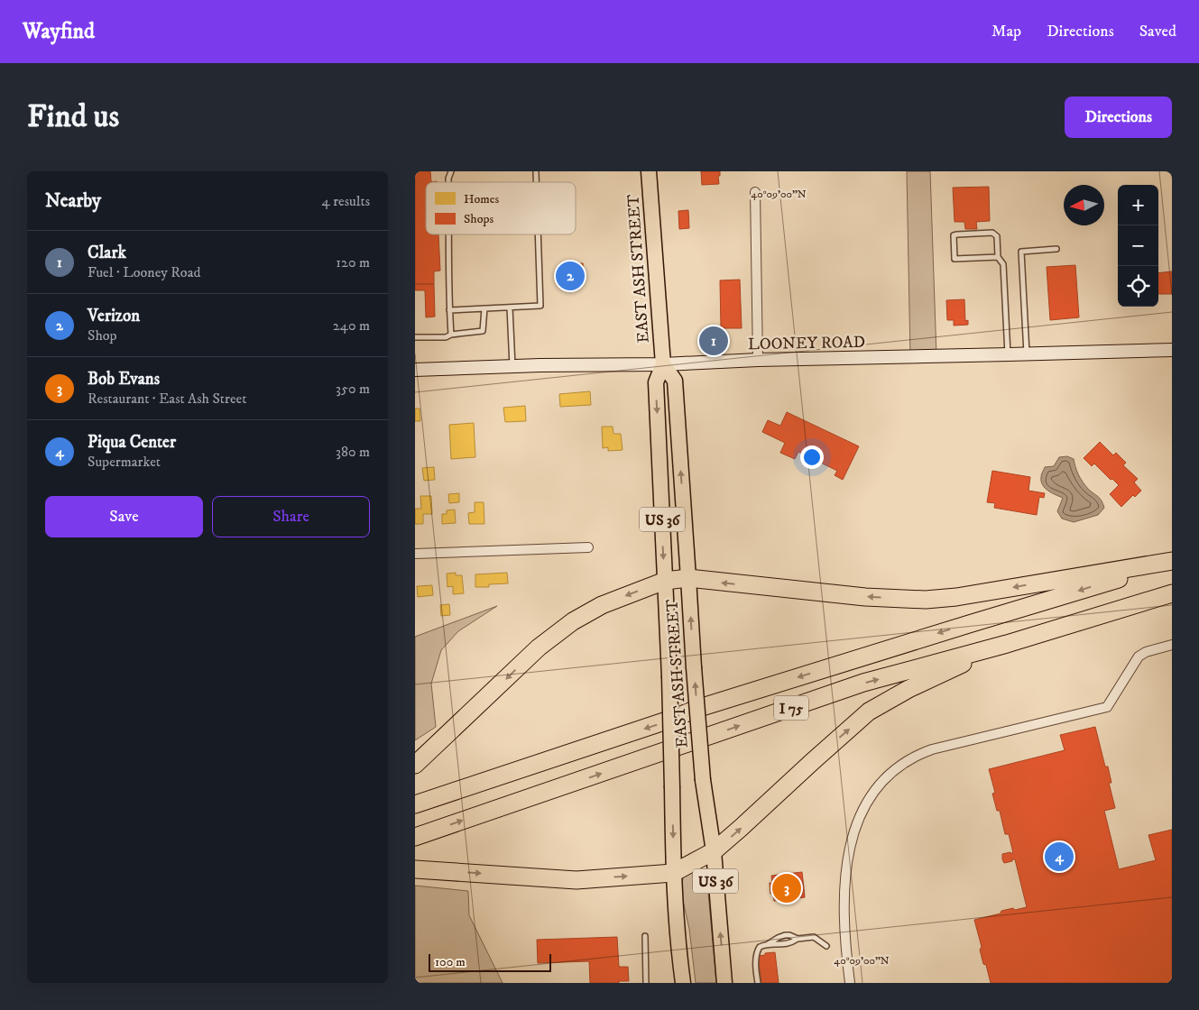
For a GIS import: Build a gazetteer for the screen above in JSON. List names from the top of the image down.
{
  "streets": {
    "highway": ["I 75"],
    "main road": ["EAST ASH STREET", "US 36"],
    "street": ["LOONEY ROAD"]
  },
  "crossings": [
    ["EAST ASH STREET", "LOONEY ROAD"]
  ],
  "legend": ["Homes", "Shops"],
  "scale_bar": "100 m",
  "north": "left",
  "page": {
    "header": "Wayfind",
    "nav": ["Map", "Directions", "Saved"],
    "buttons": [
      "Directions",
      ["Save", "Share"]
    ],
    "title": "Find us",
    "heading": ["Nearby", "4 results"],
    "map_buttons": ["+", "−"],
    "list": [
      {
        "mark": "1",
        "name": "Clark",
        "note": "Fuel · Looney Road",
        "value": "120 m"
      },
      {
        "mark": "2",
        "name": "Verizon",
        "note": "Shop",
        "value": "240 m"
      },
      {
        "mark": "3",
        "name": "Bob Evans",
        "note": "Restaurant · East Ash Street",
        "value": "350 m"
      },
      {
        "mark": "4",
        "name": "Piqua Center",
        "note": "Supermarket",
        "value": "380 m"
      }
    ],
    "pins": [
      "2",
      "1",
      "4",
      "3"
    ],
    "scale": "100 m"
  },
  "coordinates": ["40°09'00\"N"]
}
